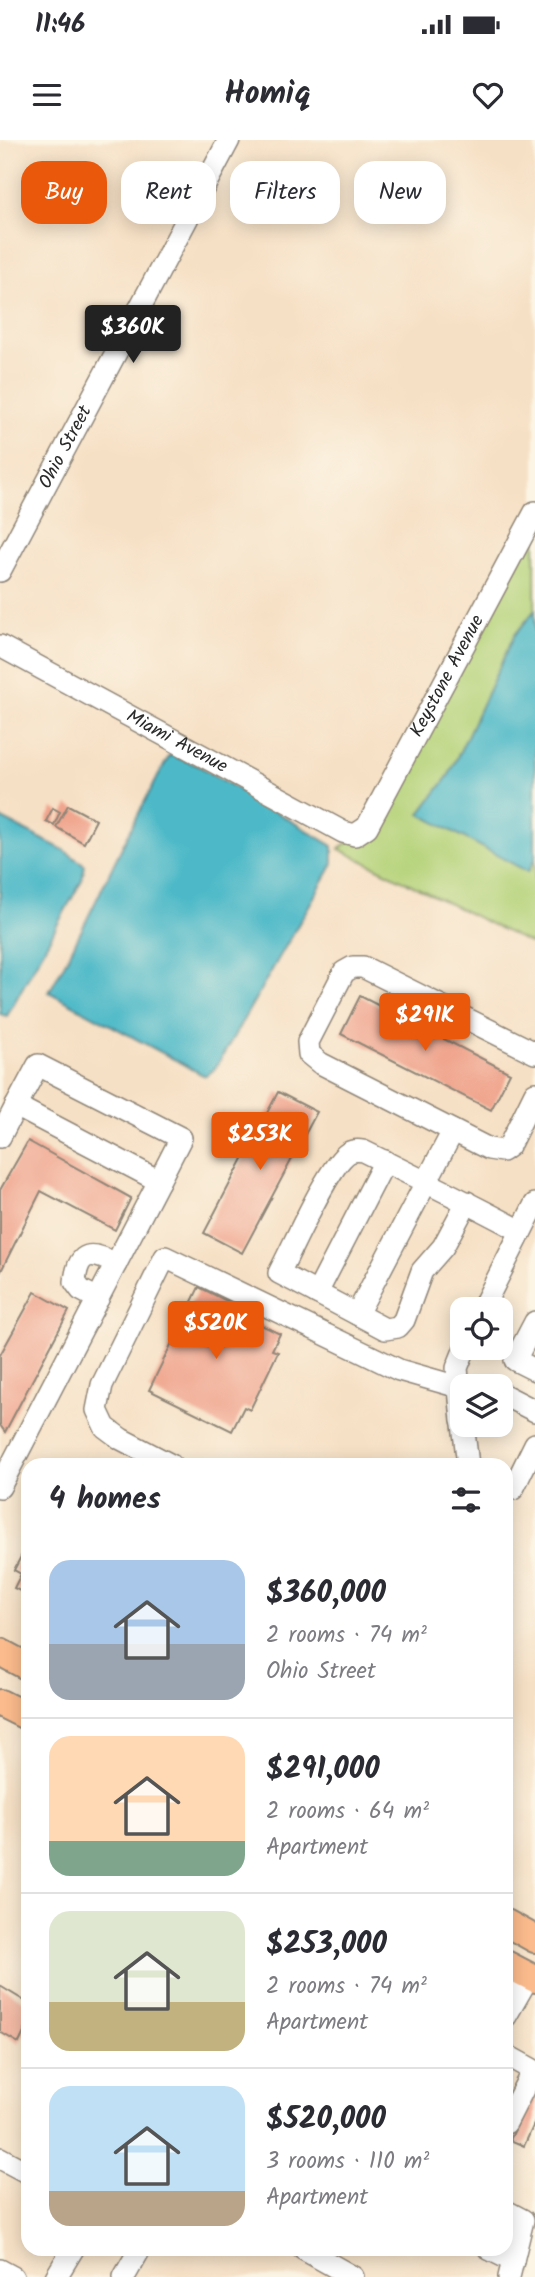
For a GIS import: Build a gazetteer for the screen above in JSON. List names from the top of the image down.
{
  "streets": {
    "street": ["Ohio Street", "Keystone Avenue", "Miami Avenue"]
  },
  "crossings": [
    ["Keystone Avenue", "Miami Avenue"]
  ],
  "page": {
    "status": "11:46",
    "header": "Homiq",
    "chip": [
      "Buy",
      "Rent",
      "Filters",
      "New"
    ],
    "price": [
      "$360K",
      "$291K",
      "$253K",
      "$520K"
    ],
    "heading": "4 homes",
    "list": [
      {
        "name": "$360,000",
        "note": "2 rooms · 74 m² · Ohio Street"
      },
      {
        "name": "$291,000",
        "note": "2 rooms · 64 m² · Apartment"
      },
      {
        "name": "$253,000",
        "note": "2 rooms · 74 m² · Apartment"
      },
      {
        "name": "$520,000",
        "note": "3 rooms · 110 m² · Apartment"
      }
    ]
  }
}
